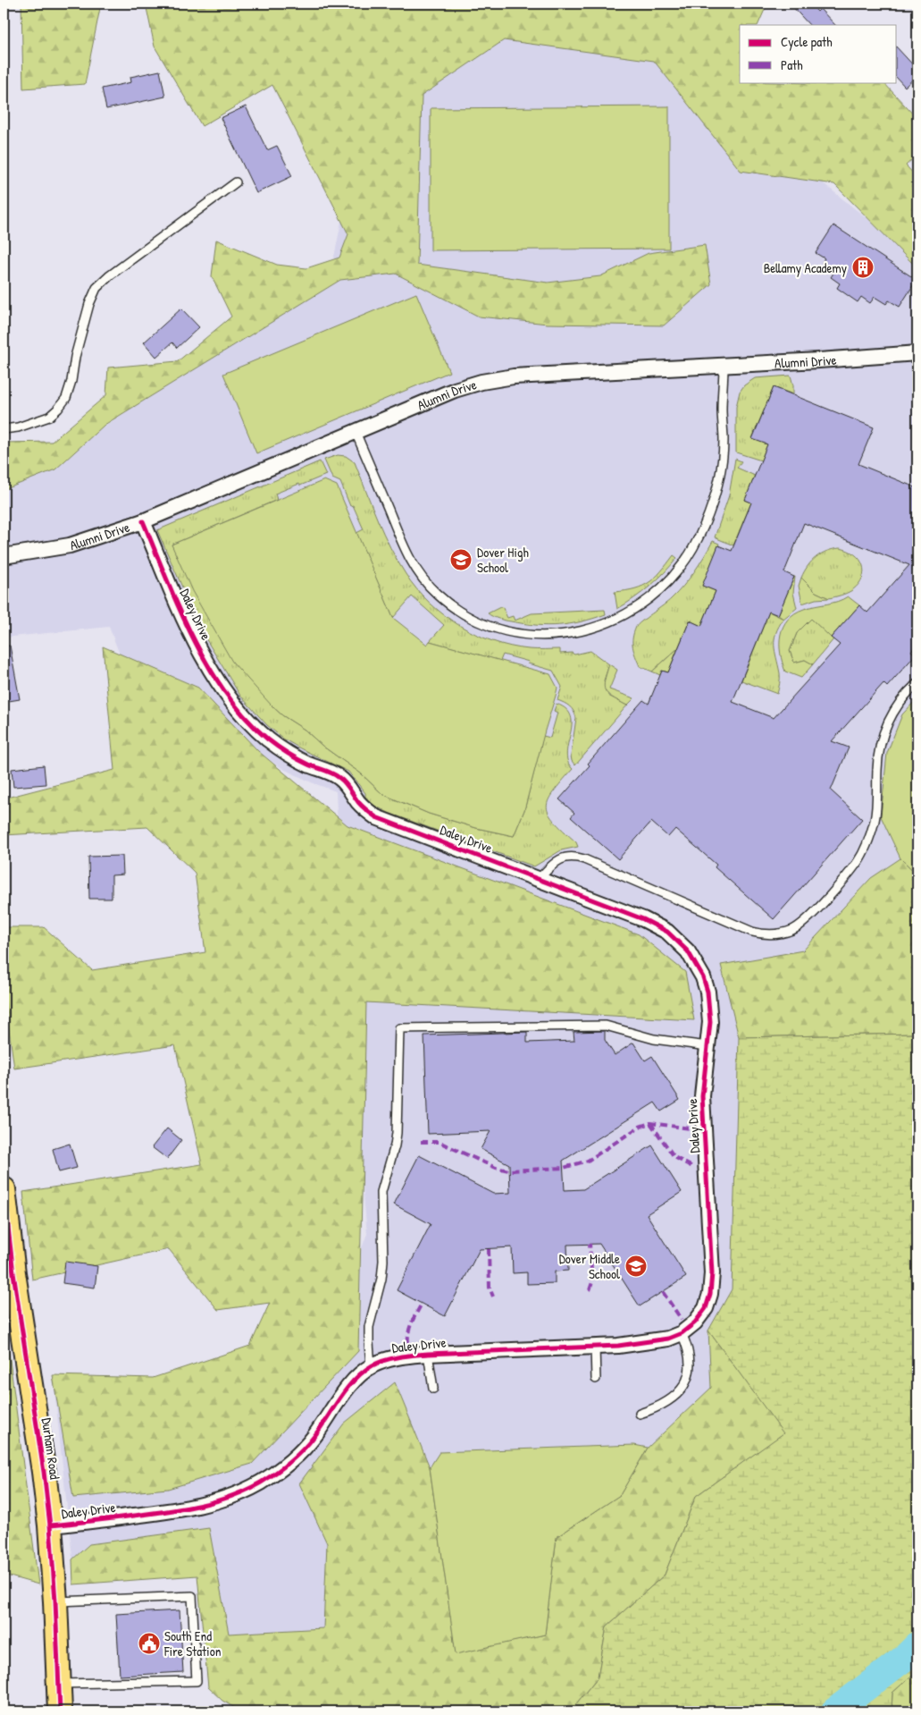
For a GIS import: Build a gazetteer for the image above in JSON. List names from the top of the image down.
{
  "streets": {
    "main road": ["Durham Road"],
    "street": ["Alumni Drive", "Daley Drive"]
  },
  "crossings": [
    ["Alumni Drive", "Daley Drive"],
    ["Daley Drive", "Durham Road"]
  ],
  "places": {
    "building": ["Bellamy Academy"],
    "school or university": ["Dover High School", "Dover Middle School"],
    "public building": ["South End Fire Station"]
  },
  "legend": ["Cycle path", "Path"]
}
